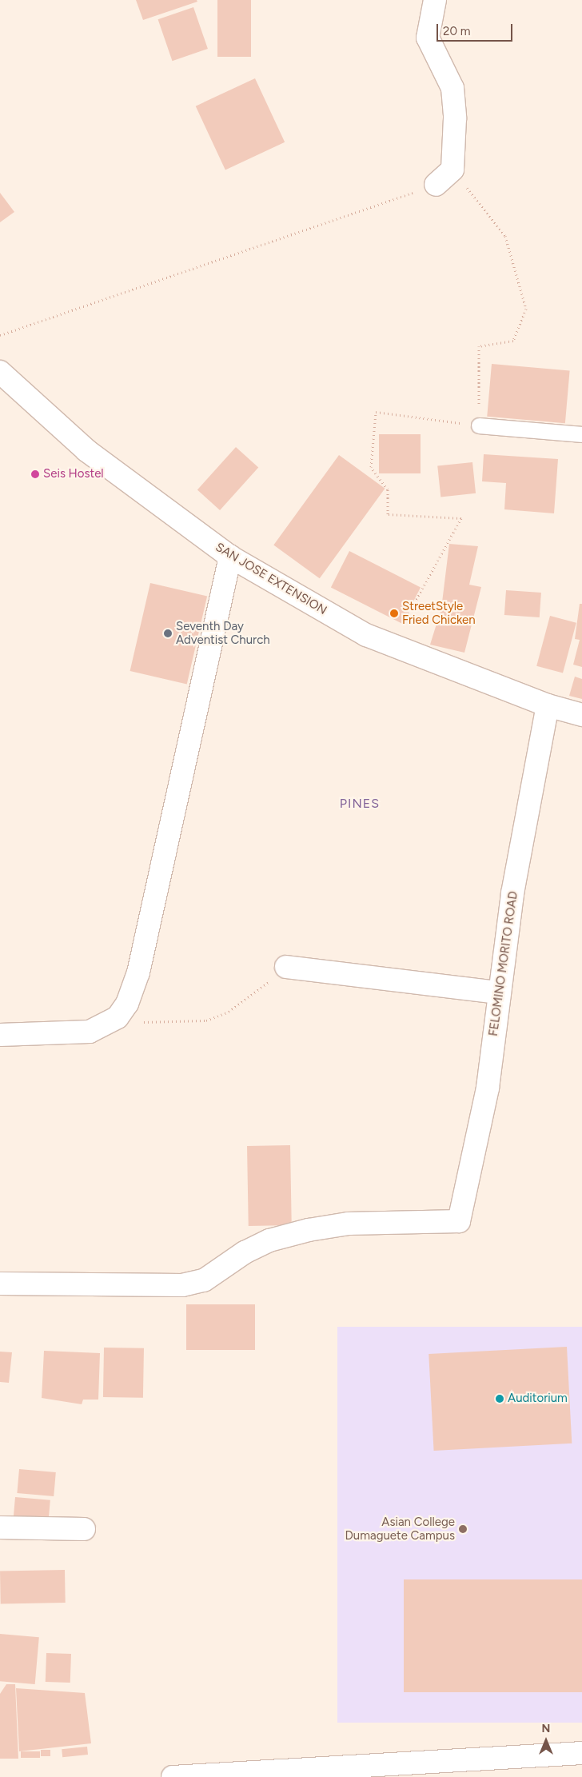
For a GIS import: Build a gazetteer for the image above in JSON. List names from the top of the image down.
{
  "streets": {
    "street": ["SAN JOSE EXTENSION", "FELOMINO MORITO ROAD"]
  },
  "crossings": [
    ["SAN JOSE EXTENSION", "FELOMINO MORITO ROAD"]
  ],
  "districts": ["PINES"],
  "places": [
    "Seis Hostel",
    "StreetStyle Fried Chicken",
    "Seventh Day Adventist Church",
    "Auditorium",
    "Asian College Dumaguete Campus"
  ],
  "scale_bar": "20 m",
  "north": "top"
}
